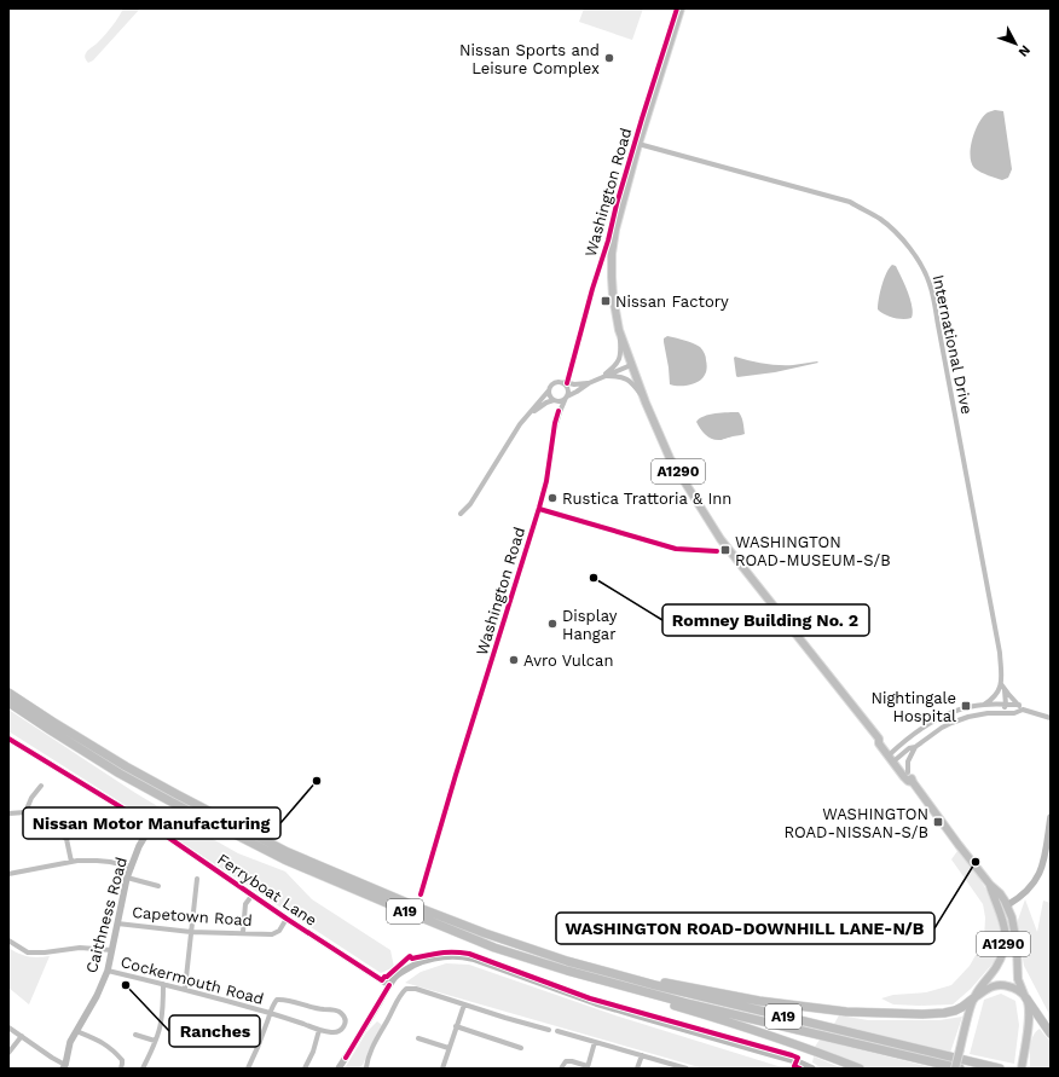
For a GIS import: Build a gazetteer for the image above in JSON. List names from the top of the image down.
{
  "streets": {
    "highway": ["A19"],
    "main road": ["Washington Road", "A1290"],
    "street": [
      "International Drive",
      "Ferryboat Lane",
      "Caithness Road",
      "Capetown Road",
      "Cockermouth Road"
    ]
  },
  "crossings": [
    ["Washington Road", "International Drive"],
    ["Washington Road", "A1290"],
    ["Ferryboat Lane", "Caithness Road"],
    ["Ferryboat Lane", "Capetown Road"],
    ["Caithness Road", "Capetown Road"],
    ["Caithness Road", "Cockermouth Road"]
  ],
  "places": {
    "other": [
      "Nissan Sports and Leisure Complex",
      "Rustica Trattoria & Inn",
      "Romney Building No. 2",
      "Display Hangar",
      "Avro Vulcan",
      "Nissan Motor Manufacturing",
      "WASHINGTON ROAD-DOWNHILL LANE-N/B",
      "Ranches"
    ],
    "transit": [
      "Nissan Factory",
      "WASHINGTON ROAD-MUSEUM-S/B",
      "Nightingale Hospital",
      "WASHINGTON ROAD-NISSAN-S/B"
    ]
  },
  "north": "bottom right"
}
